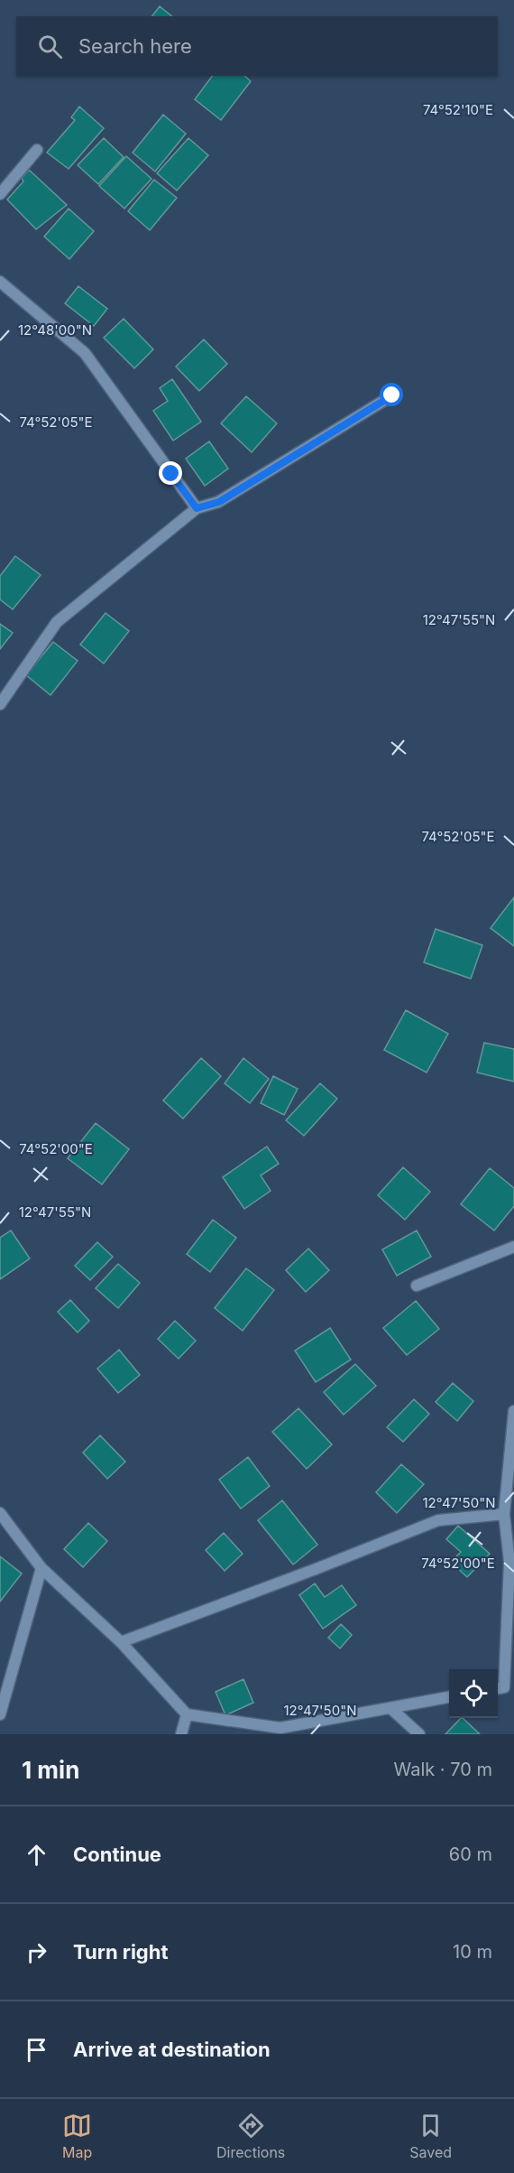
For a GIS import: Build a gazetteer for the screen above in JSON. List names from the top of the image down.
{
  "page": {
    "search": "Search here",
    "heading": ["1 min", "Walk · 70 m"],
    "list": [
      ["Continue", "60 m"],
      ["Turn right", "10 m"],
      "Arrive at destination"
    ],
    "nav": ["Map", "Directions", "Saved"]
  },
  "coordinates": [
    "74°52'10\"E",
    "12°48'00\"N",
    "74°52'05\"E",
    "12°47'55\"N",
    "74°52'00\"E",
    "12°47'50\"N"
  ]
}
